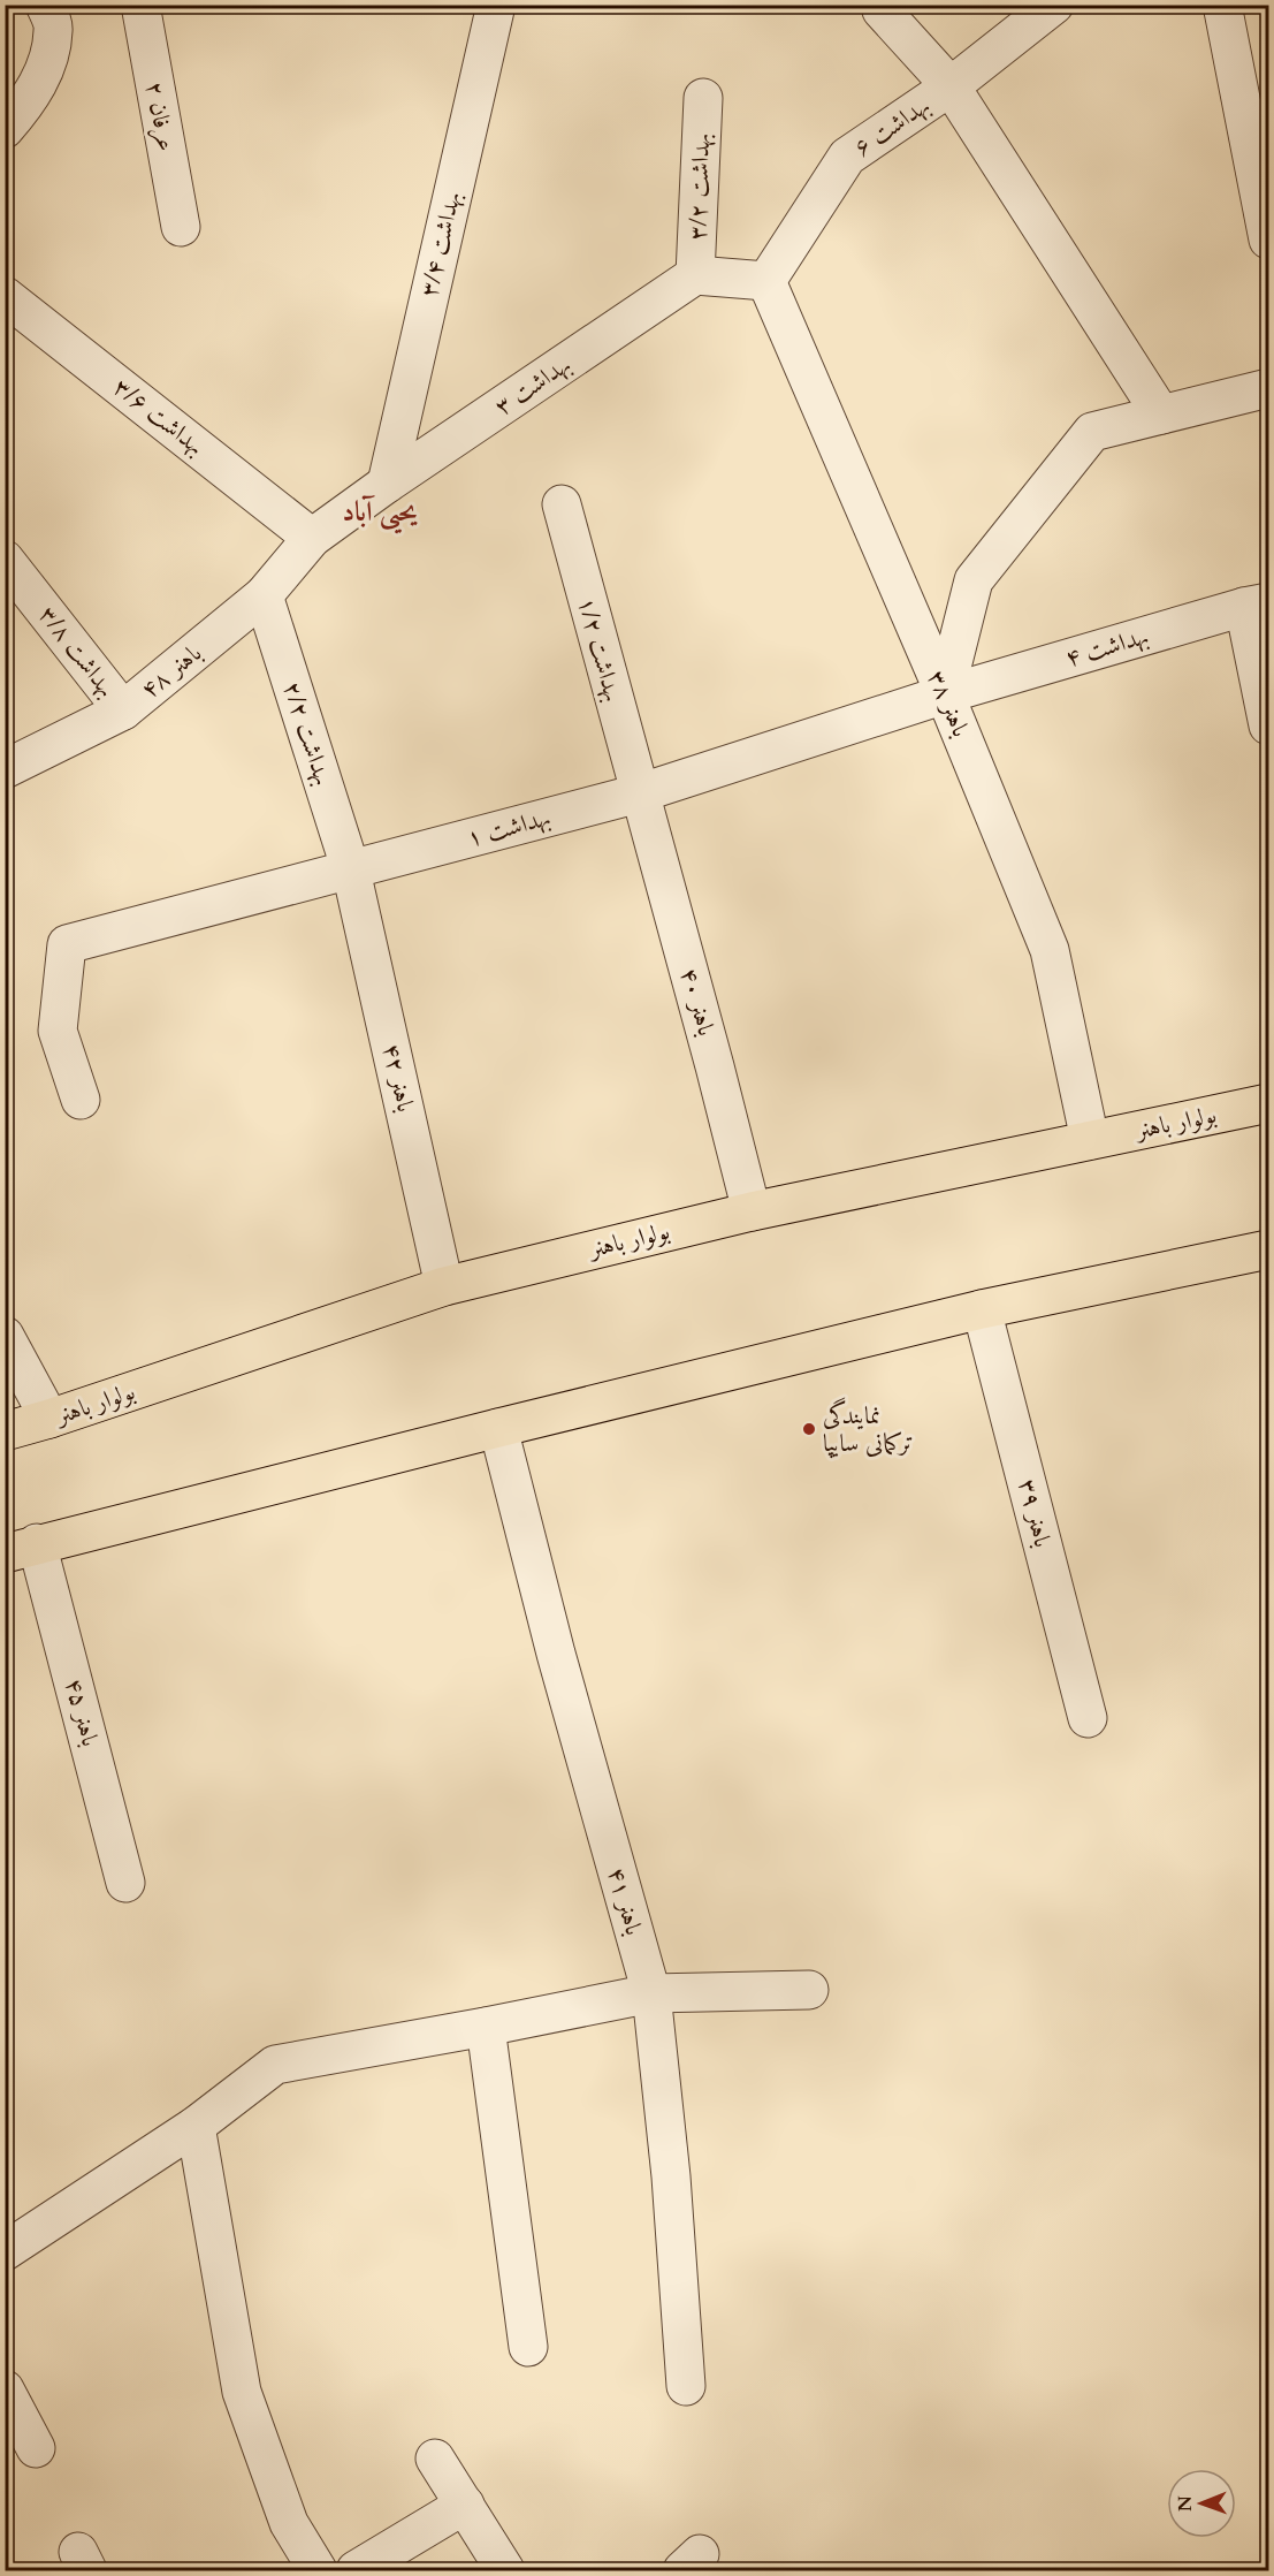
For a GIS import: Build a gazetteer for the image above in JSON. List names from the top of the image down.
{
  "streets": {
    "main road": ["بولوار باهنر"],
    "street": [
      "عرفان ۲",
      "بهداشت ۶",
      "بهداشت ۳/۲",
      "بهداشت ۳/۴",
      "بهداشت ۳",
      "بهداشت ۳/۶",
      "بهداشت ۴",
      "بهداشت ۱/۲",
      "بهداشت ۳/۸",
      "باهنر ۴۸",
      "باهنر ۳۸",
      "بهداشت ۲/۲",
      "بهداشت ۱",
      "باهنر ۴۰",
      "باهنر ۴۲",
      "باهنر ۳۹",
      "باهنر ۴۵",
      "باهنر ۴۱"
    ]
  },
  "crossings": [
    ["بهداشت ۶", "باهنر ۳۸"],
    ["بهداشت ۳/۲", "بهداشت ۳"],
    ["بهداشت ۳/۴", "بهداشت ۳"],
    ["بهداشت ۳", "بهداشت ۳/۶"],
    ["بهداشت ۳", "باهنر ۴۸"],
    ["بهداشت ۳/۶", "باهنر ۴۸"],
    ["بهداشت ۴", "باهنر ۳۸"],
    ["بهداشت ۴", "بهداشت ۱"],
    ["بهداشت ۱/۲", "بهداشت ۱"],
    ["بهداشت ۱/۲", "باهنر ۴۰"],
    ["بهداشت ۳/۸", "باهنر ۴۸"],
    ["باهنر ۴۸", "بهداشت ۲/۲"],
    ["باهنر ۳۸", "بهداشت ۱"],
    ["باهنر ۳۸", "بولوار باهنر"],
    ["بهداشت ۲/۲", "بهداشت ۱"],
    ["بهداشت ۲/۲", "باهنر ۴۲"],
    ["بهداشت ۱", "باهنر ۴۰"],
    ["بهداشت ۱", "باهنر ۴۲"],
    ["باهنر ۴۰", "بولوار باهنر"],
    ["باهنر ۴۲", "بولوار باهنر"]
  ],
  "districts": ["یحیی آباد"],
  "places": ["نمایندگی ترکمانی سایپا"],
  "north": "left"
}
